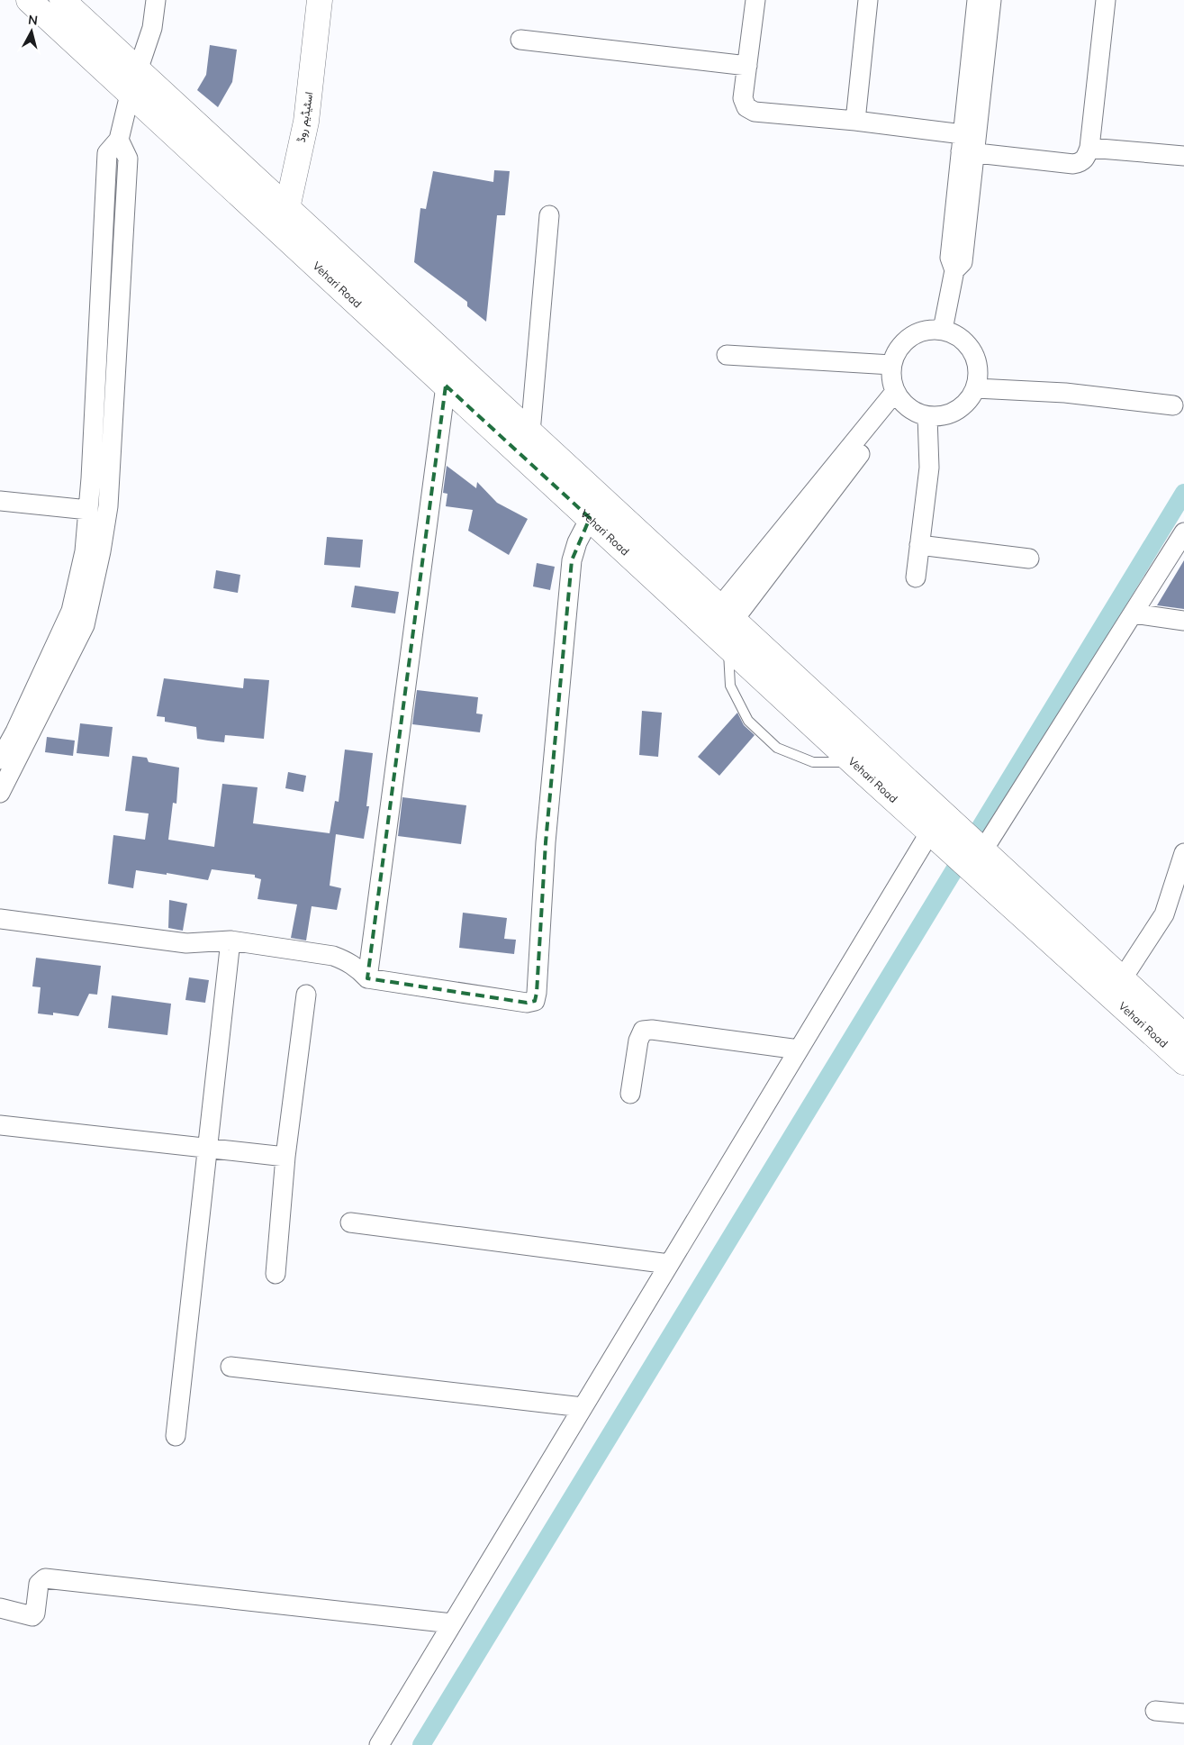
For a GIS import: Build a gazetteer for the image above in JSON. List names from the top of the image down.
{
  "streets": {
    "main road": ["اسٹیڈیم روڈ", "Vehari Road"]
  },
  "crossings": [
    ["اسٹیڈیم روڈ", "Vehari Road"]
  ],
  "north": "top"
}
